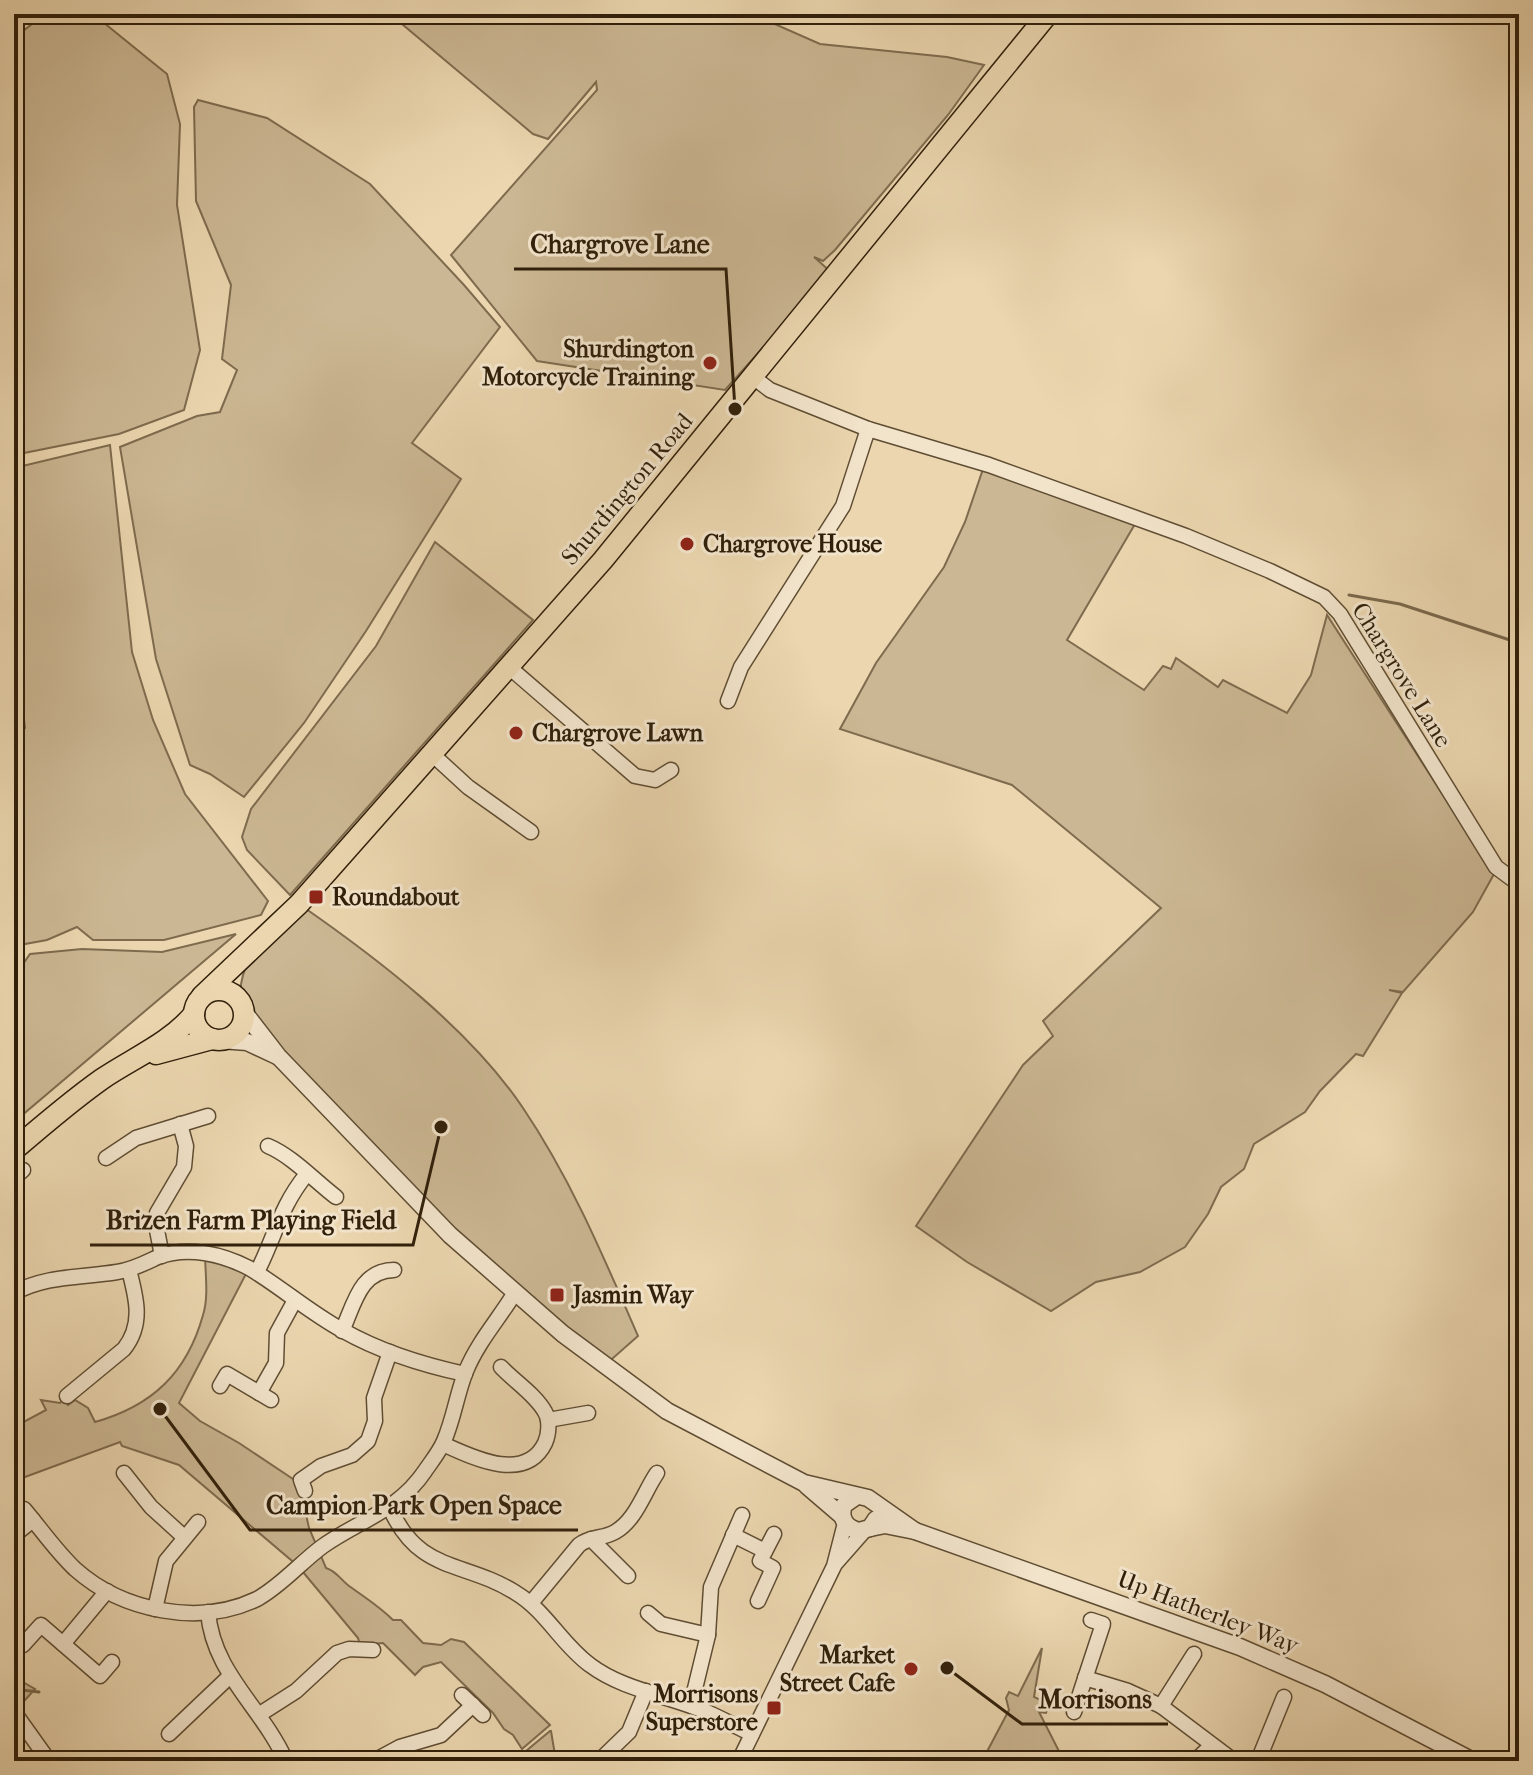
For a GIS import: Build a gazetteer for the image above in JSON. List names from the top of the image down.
{
  "streets": {
    "main road": ["Shurdington Road"],
    "street": ["Chargrove Lane", "Up Hatherley Way"]
  },
  "crossings": [
    ["Shurdington Road", "Chargrove Lane"],
    ["Shurdington Road", "Up Hatherley Way"]
  ],
  "places": {
    "other": [
      "Shurdington Motorcycle Training",
      "Chargrove Lane",
      "Chargrove House",
      "Chargrove Lawn",
      "Brizen Farm Playing Field",
      "Campion Park Open Space",
      "Morrisons",
      "Market Street Cafe"
    ],
    "transit": ["Roundabout", "Jasmin Way", "Morrisons Superstore"]
  }
}
